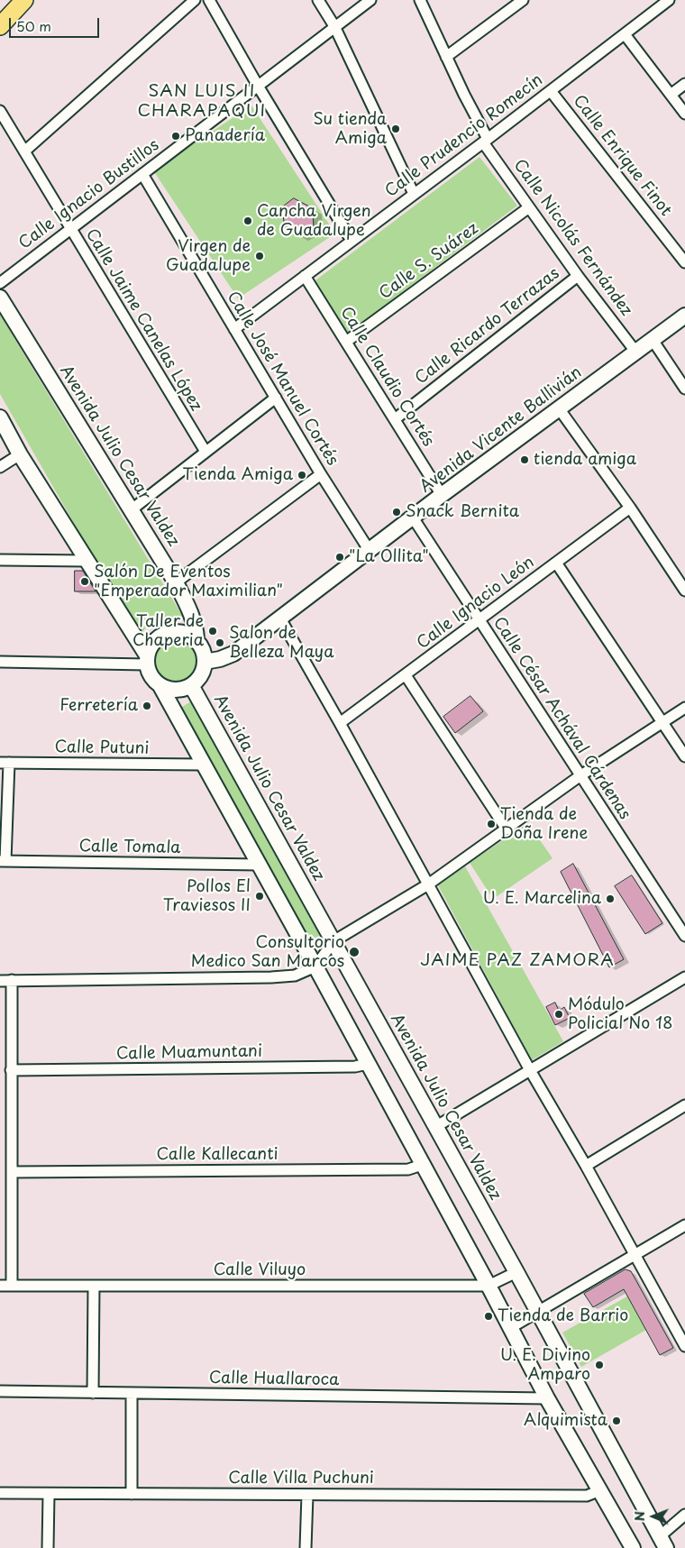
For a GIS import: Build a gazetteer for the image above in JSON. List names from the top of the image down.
{
  "streets": {
    "main road": ["Avenida Vicente Ballivián", "Avenida Julio Cesar Valdez"],
    "street": [
      "Calle Prudencio Romecín",
      "Calle Enrique Finot",
      "Calle Ignacio Bustillos",
      "Calle Nicolás Fernández",
      "Calle S. Suárez",
      "Calle Jaime Canelas López",
      "Calle Ricardo Terrazas",
      "Calle Claudio Cortés",
      "Calle José Manuel Cortés",
      "Calle Ignacio León",
      "Calle César Achával Cárdenas",
      "Calle Putuni",
      "Calle Tomala",
      "Calle Muamuntani",
      "Calle Kallecanti",
      "Calle Viluyo",
      "Calle Huallaroca",
      "Calle Villa Puchuni"
    ]
  },
  "crossings": [
    ["Calle Prudencio Romecín", "Calle Enrique Finot"],
    ["Calle Prudencio Romecín", "Calle Nicolás Fernández"],
    ["Calle Prudencio Romecín", "Calle Claudio Cortés"],
    ["Calle Prudencio Romecín", "Calle José Manuel Cortés"],
    ["Calle Ignacio Bustillos", "Calle Jaime Canelas López"],
    ["Calle Ignacio Bustillos", "Calle José Manuel Cortés"],
    ["Calle Nicolás Fernández", "Calle S. Suárez"],
    ["Calle Nicolás Fernández", "Calle Ricardo Terrazas"],
    ["Calle Nicolás Fernández", "Avenida Vicente Ballivián"],
    ["Calle S. Suárez", "Calle Claudio Cortés"],
    ["Calle Ricardo Terrazas", "Calle Claudio Cortés"],
    ["Calle Claudio Cortés", "Avenida Vicente Ballivián"],
    ["Calle José Manuel Cortés", "Avenida Vicente Ballivián"],
    ["Avenida Vicente Ballivián", "Avenida Julio Cesar Valdez"],
    ["Avenida Vicente Ballivián", "Calle César Achával Cárdenas"],
    ["Avenida Julio Cesar Valdez", "Calle Viluyo"],
    ["Calle Ignacio León", "Calle César Achával Cárdenas"]
  ],
  "districts": ["SAN LUIS II CHARAPAQUI", "JAIME PAZ ZAMORA"],
  "places": [
    "Su tienda Amiga",
    "Panadería",
    "Cancha Virgen de Guadalupe",
    "Virgen de Guadalupe",
    "tienda amiga",
    "Tienda Amiga",
    "Snack Bernita",
    "\"La Ollita\"",
    "Salón De Eventos \"Emperador Maximilian\"",
    "Taller de Chaperia",
    "Salon de Belleza Maya",
    "Ferretería",
    "Tienda de Doña Irene",
    "Pollos El Traviesos II",
    "U. E. Marcelina",
    "Consultorio Medico San Marcos",
    "Módulo Policial No 18",
    "Tienda de Barrio",
    "U. E. Divino Amparo",
    "Alquimista"
  ],
  "scale_bar": "50 m",
  "north": "left"
}
